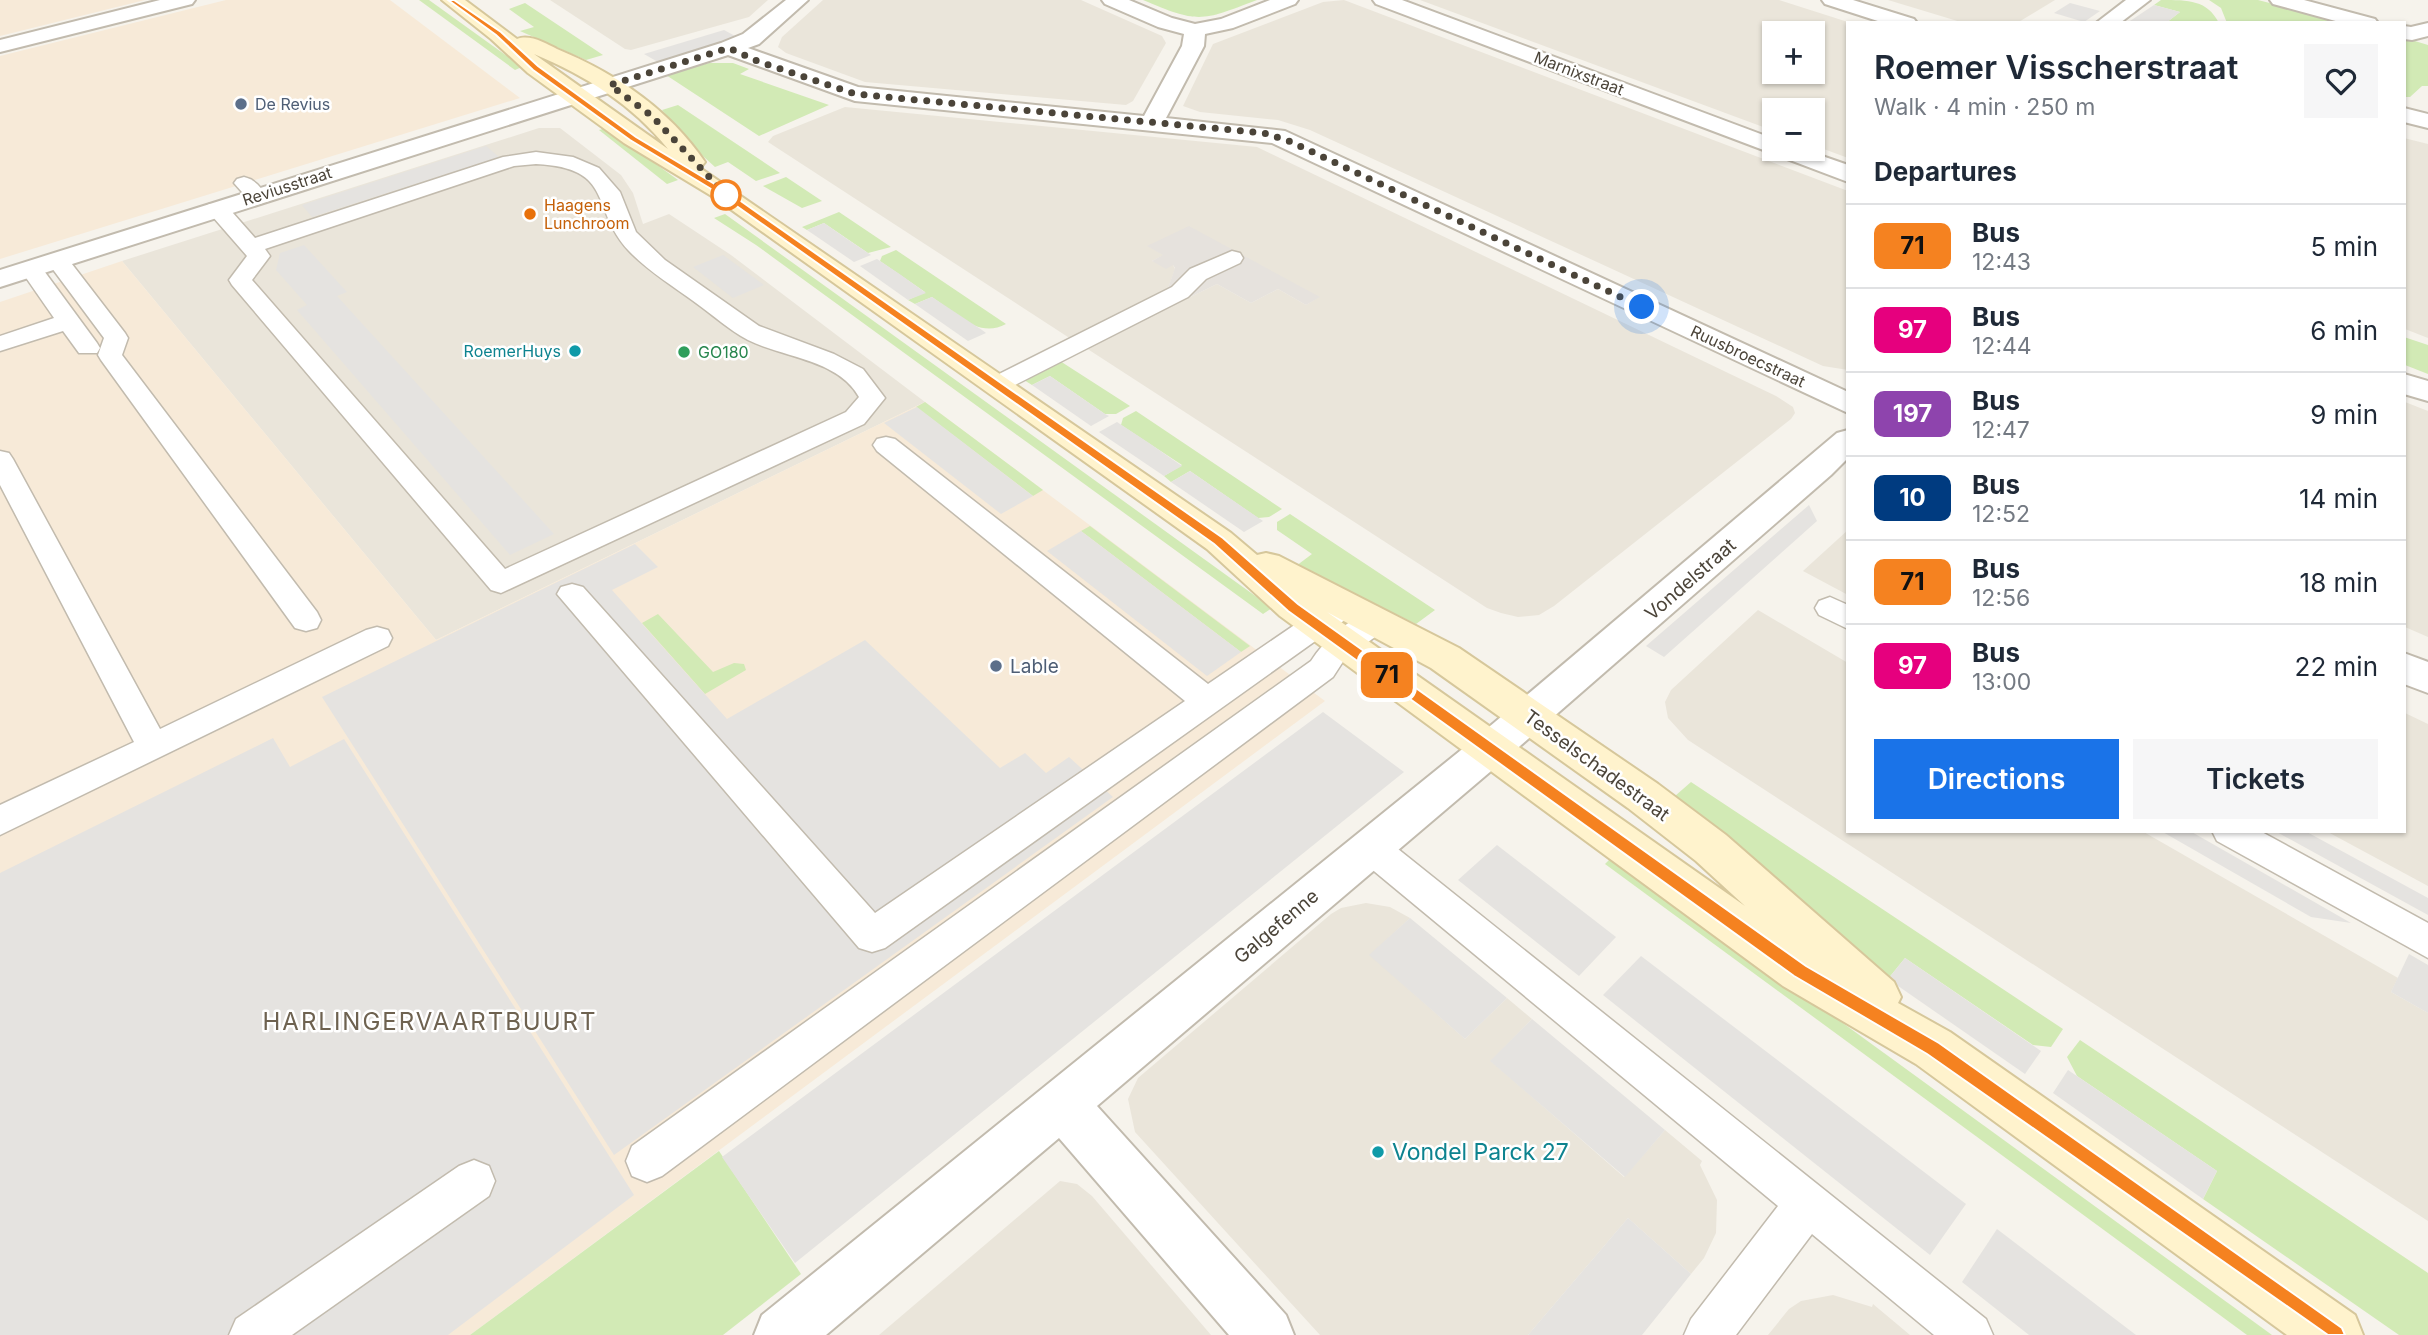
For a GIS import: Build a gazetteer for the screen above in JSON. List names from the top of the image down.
{
  "streets": {
    "main road": ["Tesselschadestraat"],
    "street": [
      "Marnixstraat",
      "Reviusstraat",
      "Ruusbroecstraat",
      "Vondelstraat",
      "Galgefenne"
    ]
  },
  "crossings": [
    ["Reviusstraat", "Tesselschadestraat"],
    ["Vondelstraat", "Tesselschadestraat"],
    ["Vondelstraat", "Galgefenne"],
    ["Tesselschadestraat", "Galgefenne"]
  ],
  "districts": ["HARLINGERVAARTBUURT"],
  "places": [
    "De Revius",
    "Haagens Lunchroom",
    "RoemerHuys",
    "GO180",
    "Lable",
    "Vondel Parck 27"
  ],
  "lines": ["bus line 71"],
  "page": {
    "on_map": "71",
    "map_buttons": ["+", "−"],
    "heading": [
      ["Roemer Visscherstraat", "Walk · 4 min · 250 m"],
      "Departures"
    ],
    "list": [
      {
        "mark": "71",
        "name": "Bus",
        "note": "12:43",
        "value": "5 min"
      },
      {
        "mark": "97",
        "name": "Bus",
        "note": "12:44",
        "value": "6 min"
      },
      {
        "mark": "197",
        "name": "Bus",
        "note": "12:47",
        "value": "9 min"
      },
      {
        "mark": "10",
        "name": "Bus",
        "note": "12:52",
        "value": "14 min"
      },
      {
        "mark": "71",
        "name": "Bus",
        "note": "12:56",
        "value": "18 min"
      },
      {
        "mark": "97",
        "name": "Bus",
        "note": "13:00",
        "value": "22 min"
      }
    ],
    "buttons": ["Directions", "Tickets"]
  }
}
